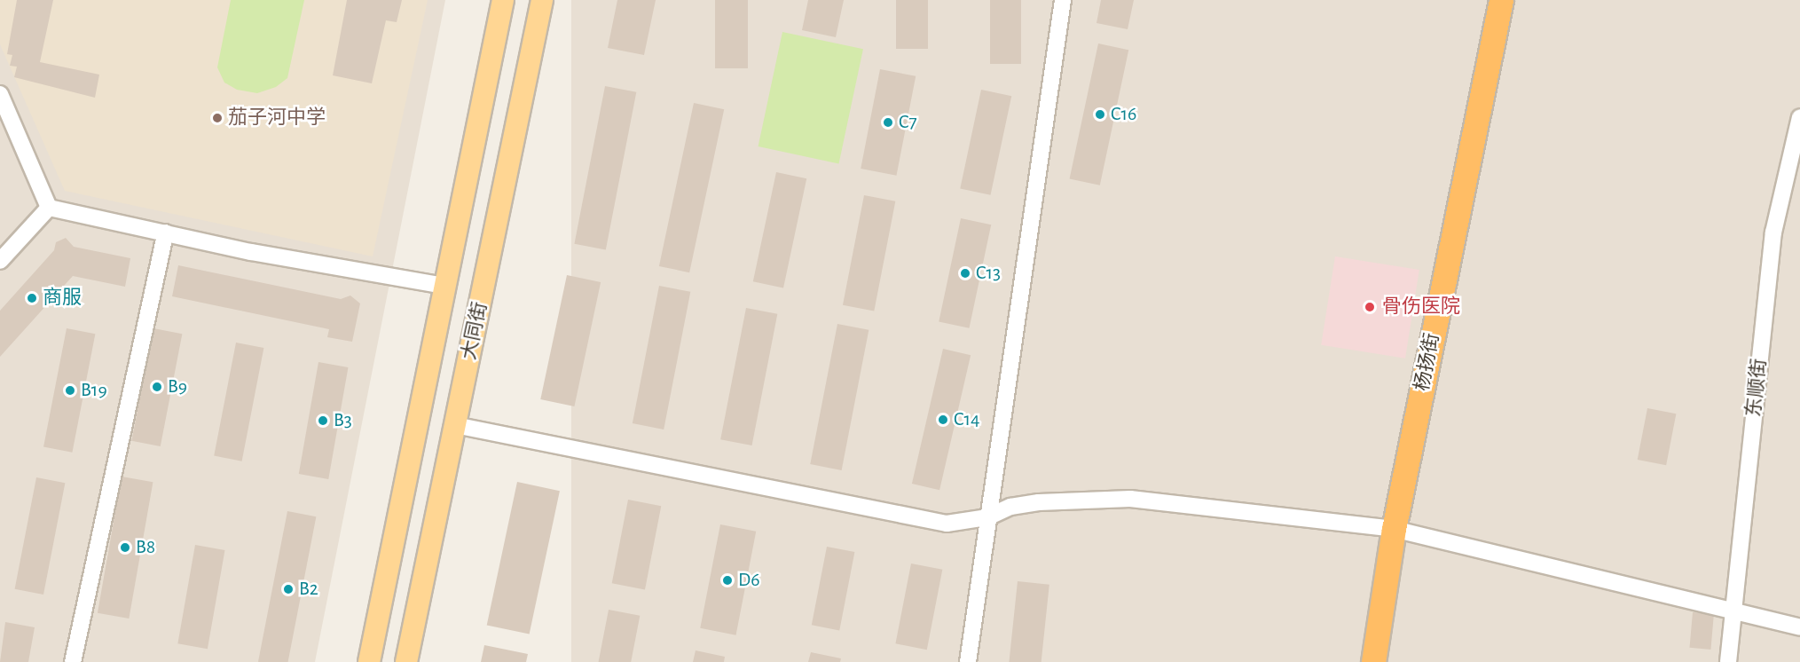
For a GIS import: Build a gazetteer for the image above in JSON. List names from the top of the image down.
{
  "streets": {
    "highway": ["杨扬街"],
    "main road": ["大同街"],
    "street": ["东顺街"]
  },
  "places": [
    "C16",
    "茄子河中学",
    "C7",
    "C13",
    "商服",
    "骨伤医院",
    "B9",
    "B19",
    "C14",
    "B3",
    "B8",
    "D6",
    "B2"
  ]
}
